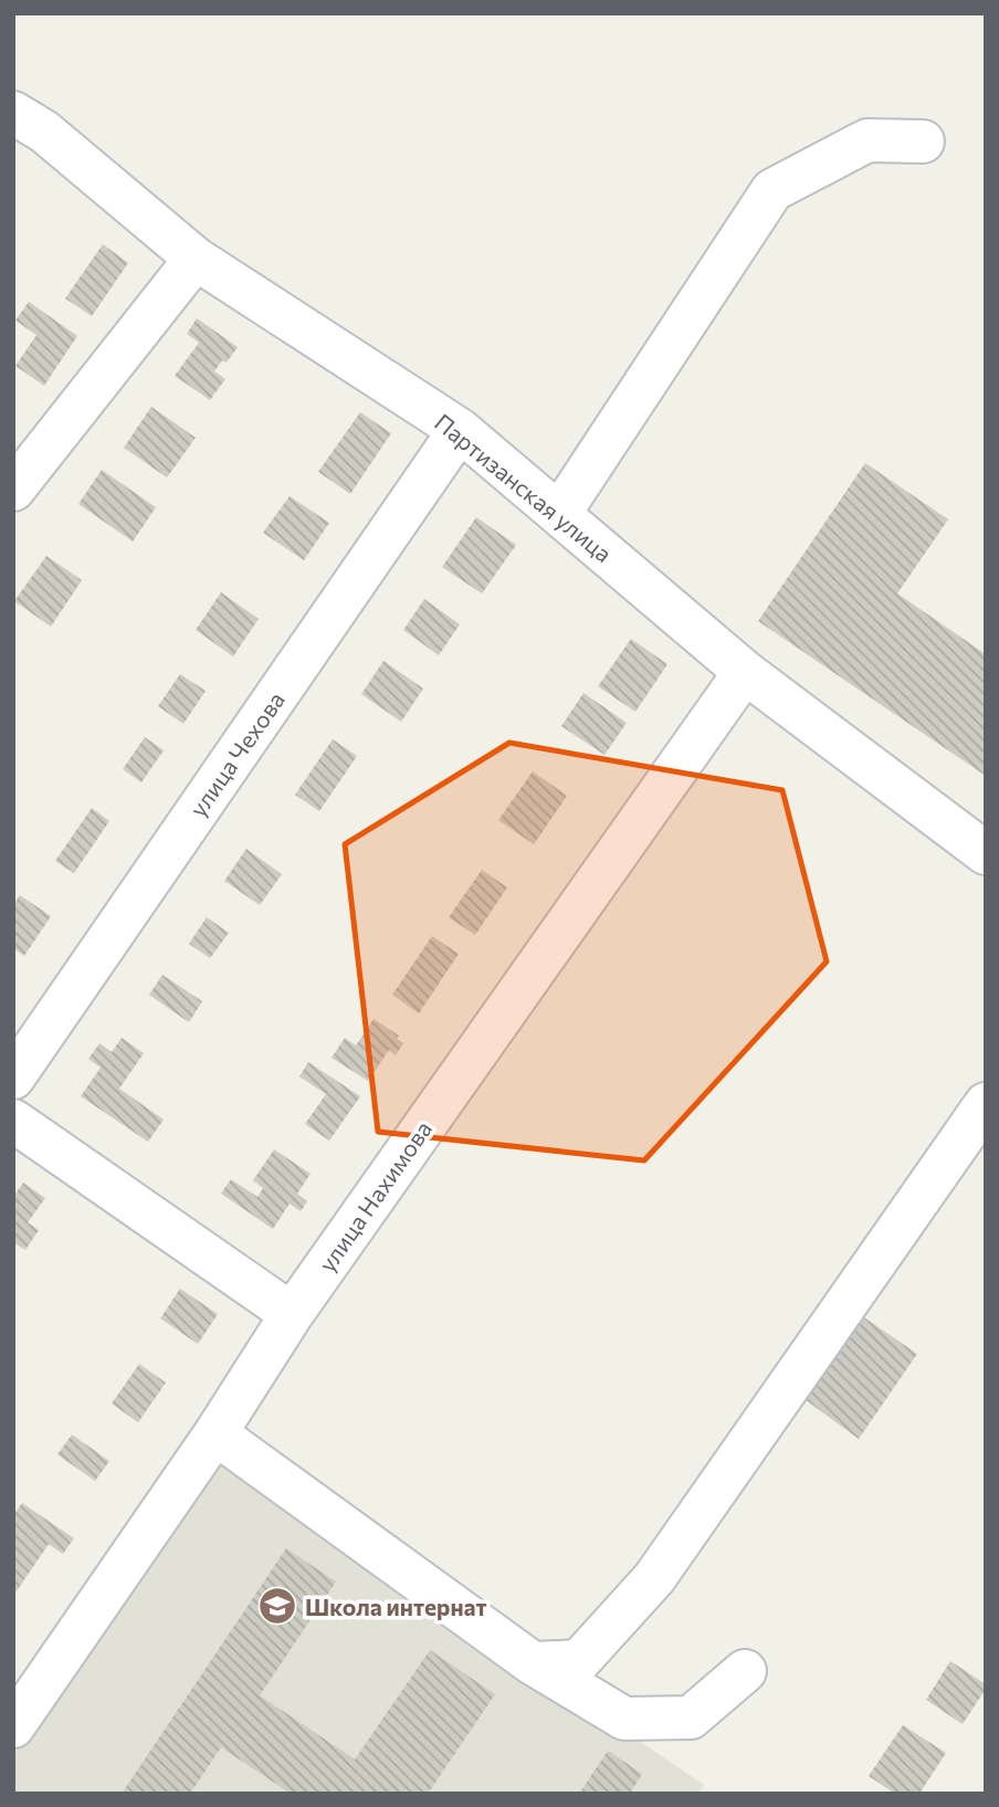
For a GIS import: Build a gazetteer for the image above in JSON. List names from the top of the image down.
{
  "streets": {
    "street": ["Партизанская улица", "улица Чехова", "улица Нахимова"]
  },
  "crossings": [
    ["Партизанская улица", "улица Чехова"],
    ["Партизанская улица", "улица Нахимова"]
  ],
  "places": {
    "school or university": ["Школа интернат"]
  }
}
